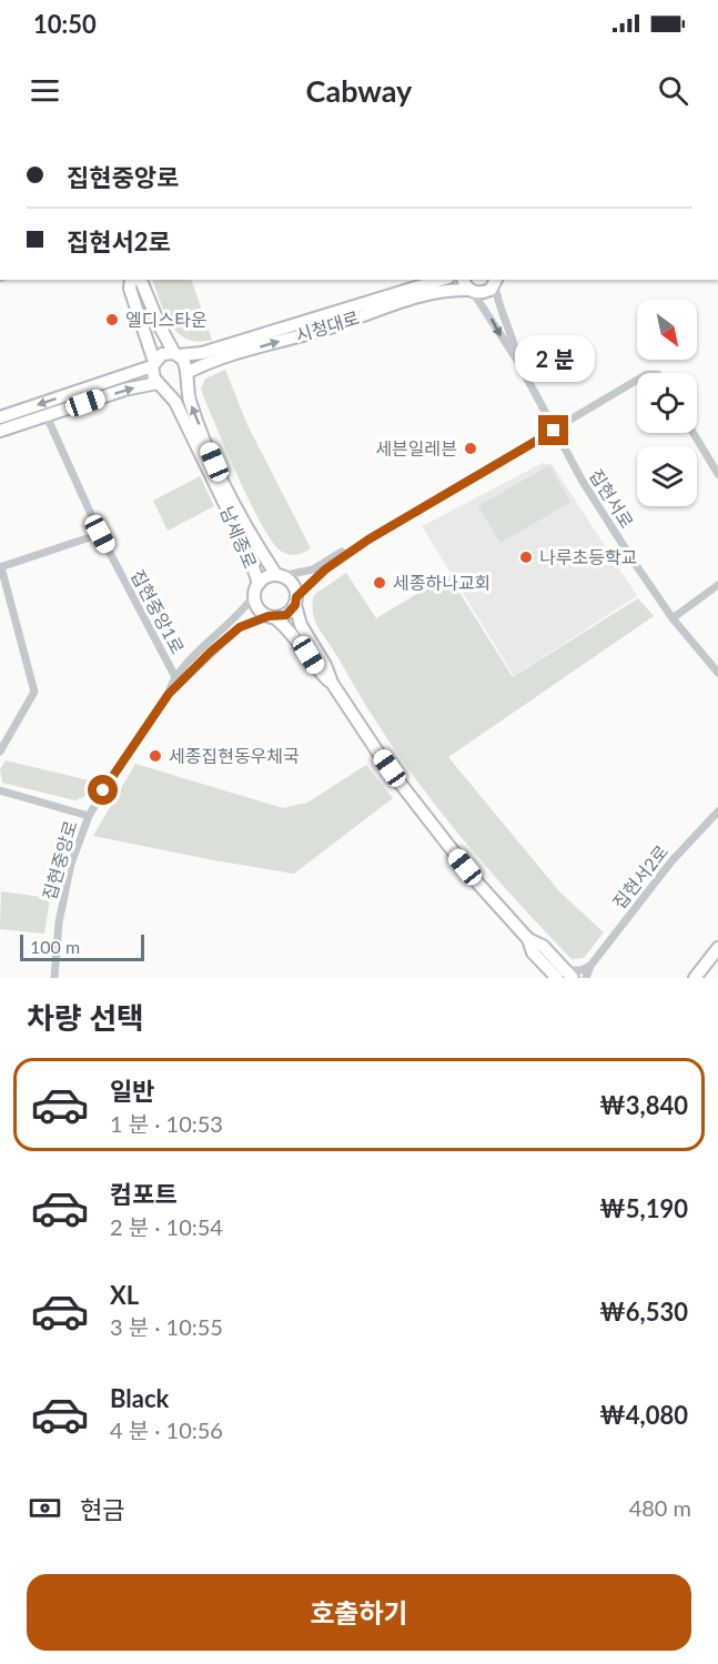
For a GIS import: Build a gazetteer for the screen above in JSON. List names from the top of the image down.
{
  "streets": {
    "street": [
      "시청대로",
      "집현서로",
      "남세종로",
      "집현중앙1로",
      "집현중앙로",
      "집현서2로"
    ]
  },
  "crossings": [
    ["시청대로", "집현서로"],
    ["시청대로", "남세종로"],
    ["남세종로", "집현중앙로"],
    ["집현중앙1로", "집현중앙로"]
  ],
  "places": [
    "엘디스타운",
    "세븐일레븐",
    "나루초등학교",
    "세종하나교회",
    "세종집현동우체국"
  ],
  "scale_bar": "100 m",
  "north": "bottom right",
  "page": {
    "status": "10:50",
    "header": "Cabway",
    "banner": ["집현중앙로", "집현서2로"],
    "bubble": "2 분",
    "scale": "100 m",
    "heading": "차량 선택",
    "list": [
      {
        "name": "일반",
        "note": "1 분 · 10:53",
        "value": "₩3,840"
      },
      {
        "name": "컴포트",
        "note": "2 분 · 10:54",
        "value": "₩5,190"
      },
      {
        "name": "XL",
        "note": "3 분 · 10:55",
        "value": "₩6,530"
      },
      {
        "name": "Black",
        "note": "4 분 · 10:56",
        "value": "₩4,080"
      }
    ],
    "pay": ["현금", "480 m"],
    "buttons": "호출하기"
  }
}
